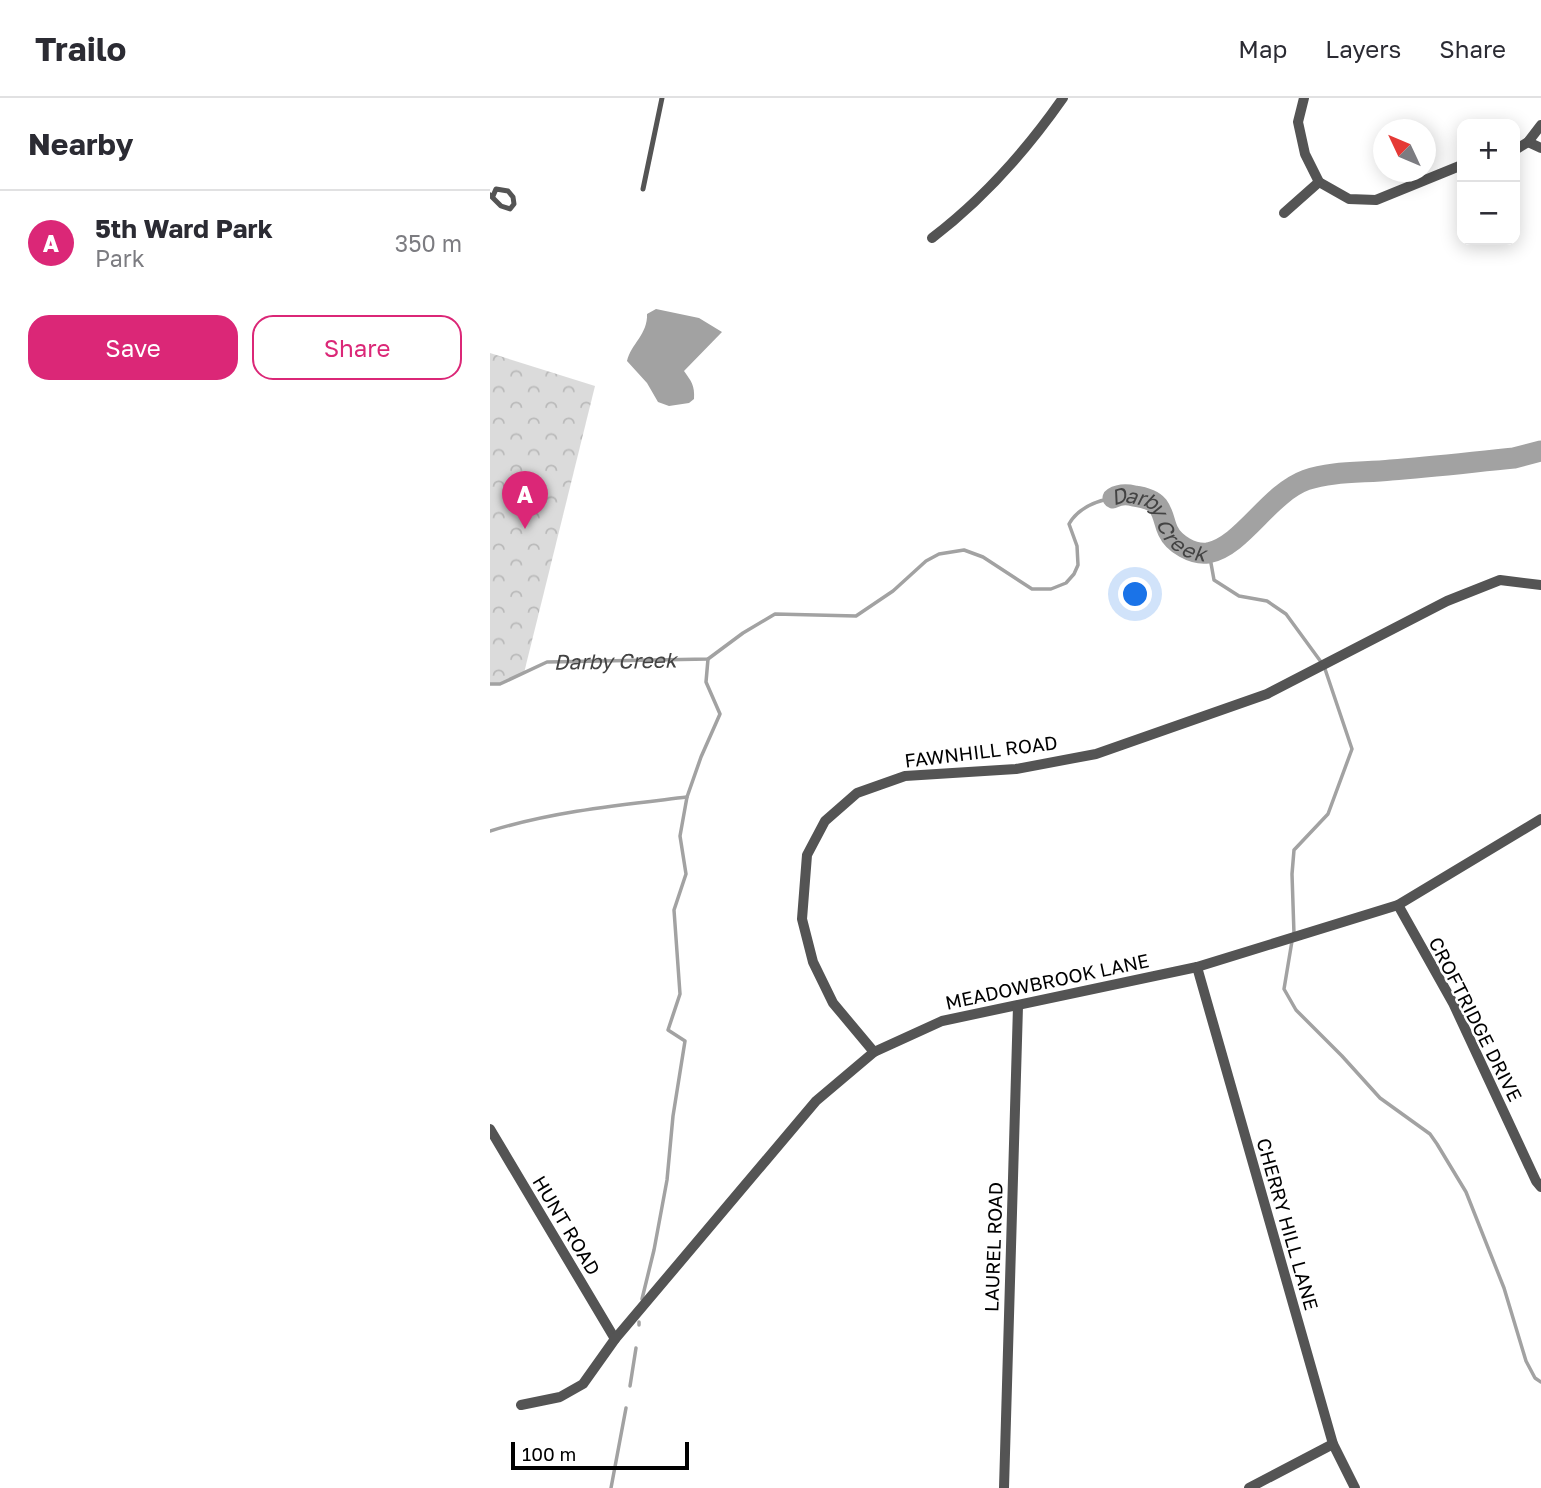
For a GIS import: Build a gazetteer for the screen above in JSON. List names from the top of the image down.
{
  "streets": {
    "street": [
      "FAWNHILL ROAD",
      "MEADOWBROOK LANE",
      "CROFTRIDGE DRIVE",
      "CHERRY HILL LANE",
      "HUNT ROAD",
      "LAUREL ROAD"
    ]
  },
  "crossings": [
    ["FAWNHILL ROAD", "MEADOWBROOK LANE"],
    ["MEADOWBROOK LANE", "CROFTRIDGE DRIVE"],
    ["MEADOWBROOK LANE", "CHERRY HILL LANE"],
    ["MEADOWBROOK LANE", "HUNT ROAD"],
    ["MEADOWBROOK LANE", "LAUREL ROAD"]
  ],
  "water": ["Darby Creek"],
  "scale_bar": "100 m",
  "north": "top left",
  "page": {
    "header": "Trailo",
    "nav": ["Map", "Layers", "Share"],
    "heading": "Nearby",
    "map_buttons": ["+", "−"],
    "list": [
      {
        "mark": "A",
        "name": "5th Ward Park",
        "note": "Park",
        "value": "350 m"
      }
    ],
    "buttons": ["Save", "Share"],
    "pins": "A",
    "scale": "100 m"
  }
}
